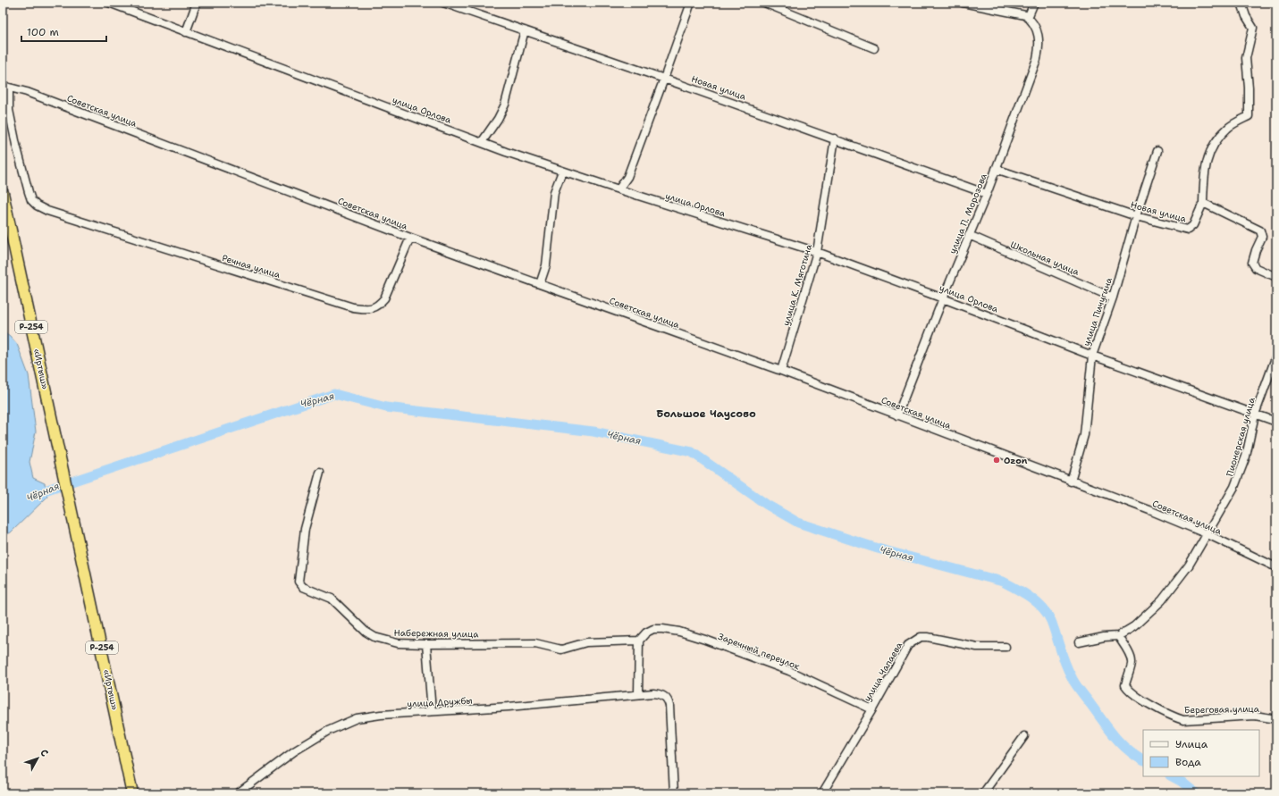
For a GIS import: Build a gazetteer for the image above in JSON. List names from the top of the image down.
{
  "streets": {
    "highway": ["Р-254", "«Иртыш»"],
    "street": [
      "Новая улица",
      "улица Орлова",
      "Советская улица",
      "улица П. Морозова",
      "Школьная улица",
      "Речная улица",
      "улица К. Мяготина",
      "улица Пичугина",
      "Пионерская улица",
      "Набережная улица",
      "Заречный переулок",
      "улица Чапаева",
      "улица Дружбы",
      "Береговая улица"
    ]
  },
  "crossings": [
    ["Новая улица", "улица П. Морозова"],
    ["Новая улица", "улица К. Мяготина"],
    ["Новая улица", "улица Пичугина"],
    ["улица Орлова", "улица П. Морозова"],
    ["улица Орлова", "улица К. Мяготина"],
    ["улица Орлова", "улица Пичугина"],
    ["улица Орлова", "Пионерская улица"],
    ["Советская улица", "улица П. Морозова"],
    ["Советская улица", "Речная улица"],
    ["Советская улица", "улица К. Мяготина"],
    ["Советская улица", "улица Пичугина"],
    ["Советская улица", "Пионерская улица"],
    ["улица П. Морозова", "Школьная улица"],
    ["Школьная улица", "улица Пичугина"],
    ["Пионерская улица", "Береговая улица"],
    ["Набережная улица", "Заречный переулок"],
    ["Заречный переулок", "улица Чапаева"]
  ],
  "districts": ["Большое Чаусово"],
  "water": ["Чёрная"],
  "places": ["Ozon"],
  "legend": ["Улица", "Вода"],
  "scale_bar": "100 m",
  "north": "top right"
}
